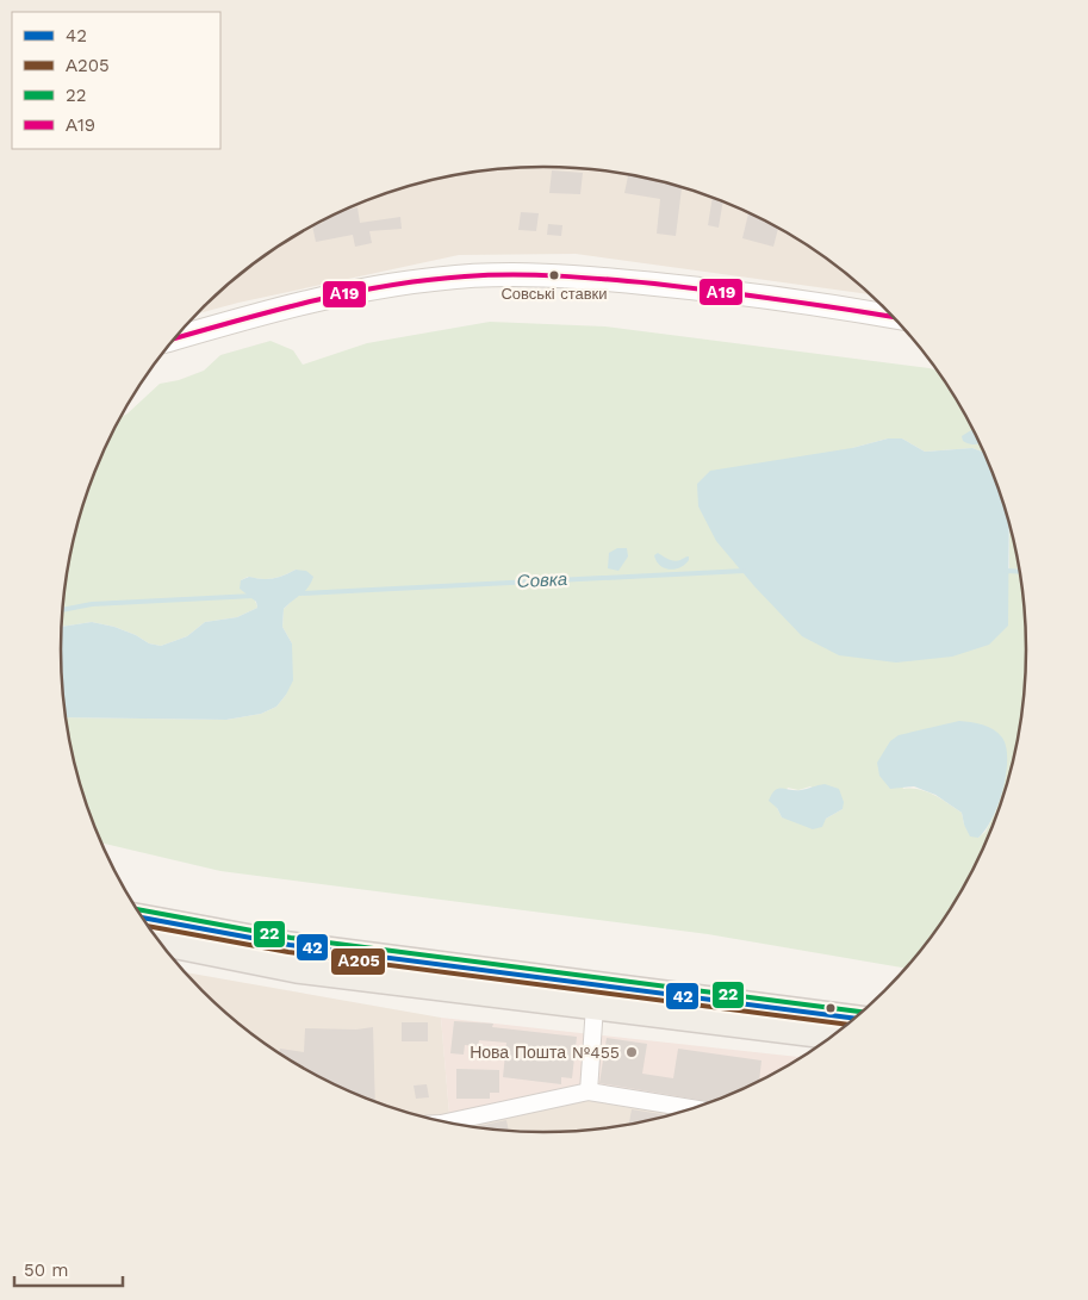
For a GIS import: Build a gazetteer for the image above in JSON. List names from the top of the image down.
{
  "water": ["Совка"],
  "places": ["Совські ставки", "Нова Пошта №455"],
  "lines": [
    "transit line А19",
    "transit line 22",
    "transit line 42",
    "transit line А205"
  ],
  "legend": [
    "42",
    "А205",
    "22",
    "А19"
  ],
  "scale_bar": "50 m"
}
